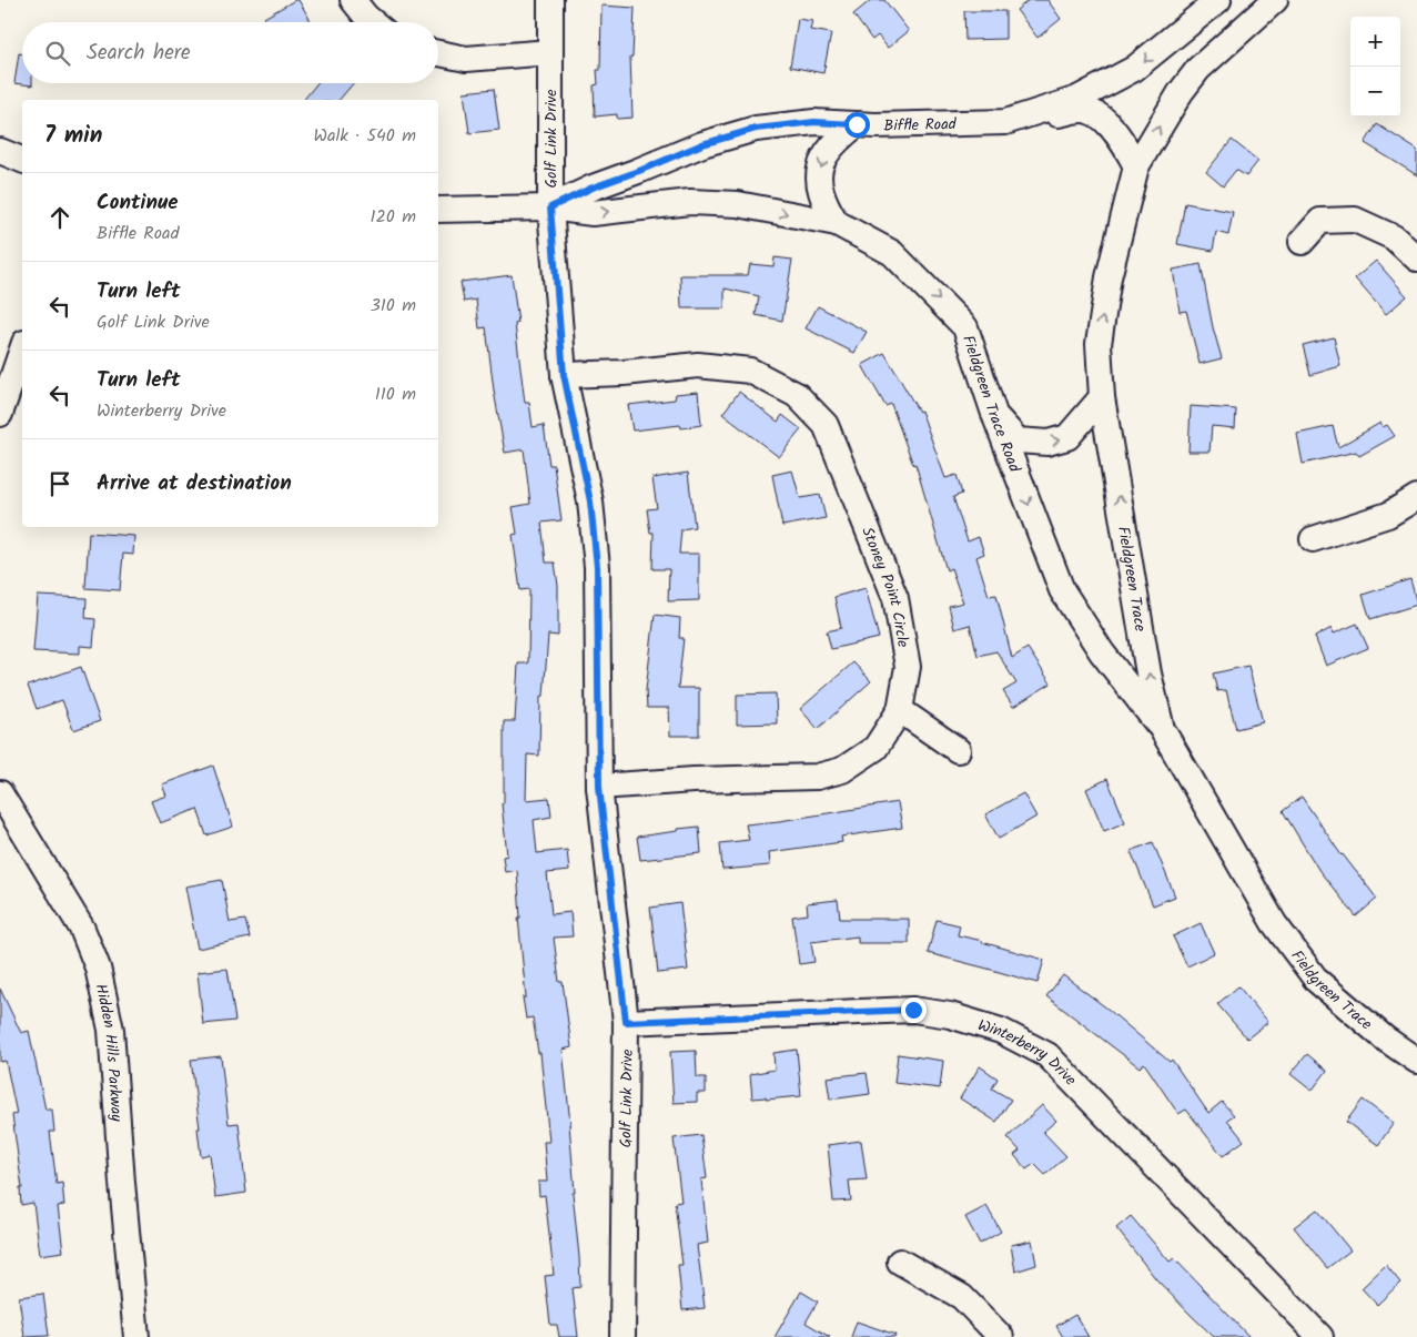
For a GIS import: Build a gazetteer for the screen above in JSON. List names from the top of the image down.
{
  "streets": {
    "street": [
      "Biffle Road",
      "Golf Link Drive",
      "Fieldgreen Trace Road",
      "Fieldgreen Trace",
      "Stoney Point Circle",
      "Hidden Hills Parkway",
      "Winterberry Drive"
    ]
  },
  "crossings": [
    ["Biffle Road", "Golf Link Drive"],
    ["Biffle Road", "Fieldgreen Trace Road"],
    ["Golf Link Drive", "Fieldgreen Trace Road"],
    ["Golf Link Drive", "Stoney Point Circle"],
    ["Golf Link Drive", "Winterberry Drive"],
    ["Fieldgreen Trace Road", "Fieldgreen Trace"]
  ],
  "one_way": ["Fieldgreen Trace Road", "Fieldgreen Trace"],
  "page": {
    "map_buttons": ["+", "−"],
    "search": "Search here",
    "heading": ["7 min", "Walk · 540 m"],
    "list": [
      ["Continue", "Biffle Road", "120 m"],
      ["Turn left", "Golf Link Drive", "310 m"],
      ["Turn left", "Winterberry Drive", "110 m"],
      "Arrive at destination"
    ]
  }
}
